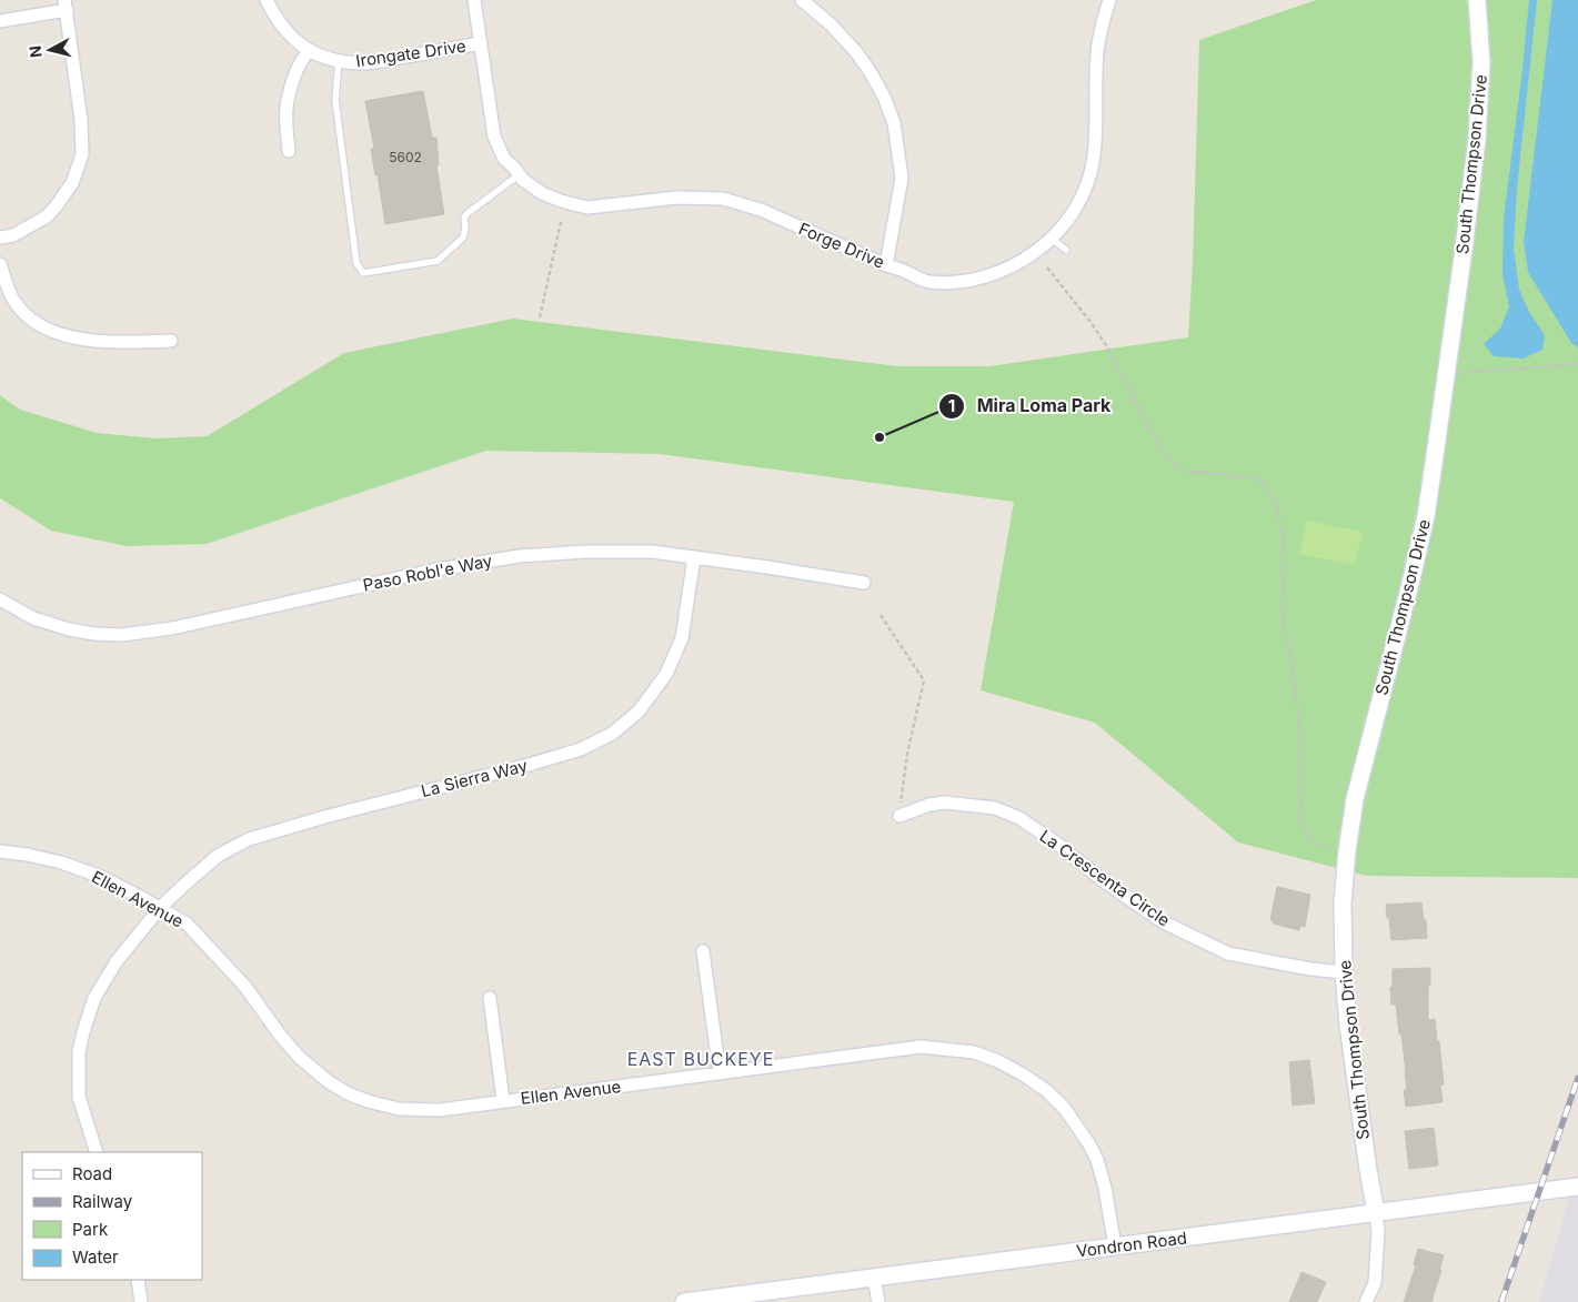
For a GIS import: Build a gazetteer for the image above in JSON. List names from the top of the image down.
{
  "streets": {
    "street": [
      "Irongate Drive",
      "South Thompson Drive",
      "Forge Drive",
      "Paso Robl'e Way",
      "La Sierra Way",
      "La Crescenta Circle",
      "Ellen Avenue",
      "Vondron Road"
    ]
  },
  "crossings": [
    ["Irongate Drive", "Forge Drive"],
    ["South Thompson Drive", "La Crescenta Circle"],
    ["South Thompson Drive", "Vondron Road"],
    ["Paso Robl'e Way", "La Sierra Way"],
    ["La Sierra Way", "Ellen Avenue"],
    ["Ellen Avenue", "Vondron Road"]
  ],
  "districts": ["EAST BUCKEYE"],
  "places": ["Mira Loma Park"],
  "house_numbers": ["5602"],
  "legend": [
    "Road",
    "Railway",
    "Park",
    "Water"
  ],
  "north": "left"
}
